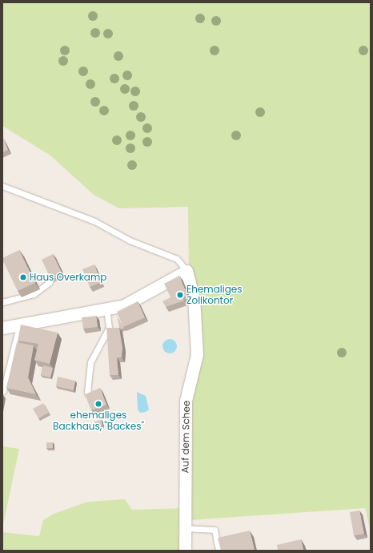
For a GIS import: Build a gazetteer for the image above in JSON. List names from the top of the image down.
{
  "streets": {
    "street": ["Auf dem Schee"]
  },
  "places": ["Haus Overkamp", "Ehemaliges Zollkontor", "ehemaliges Backhaus, \"Backes\""]
}
